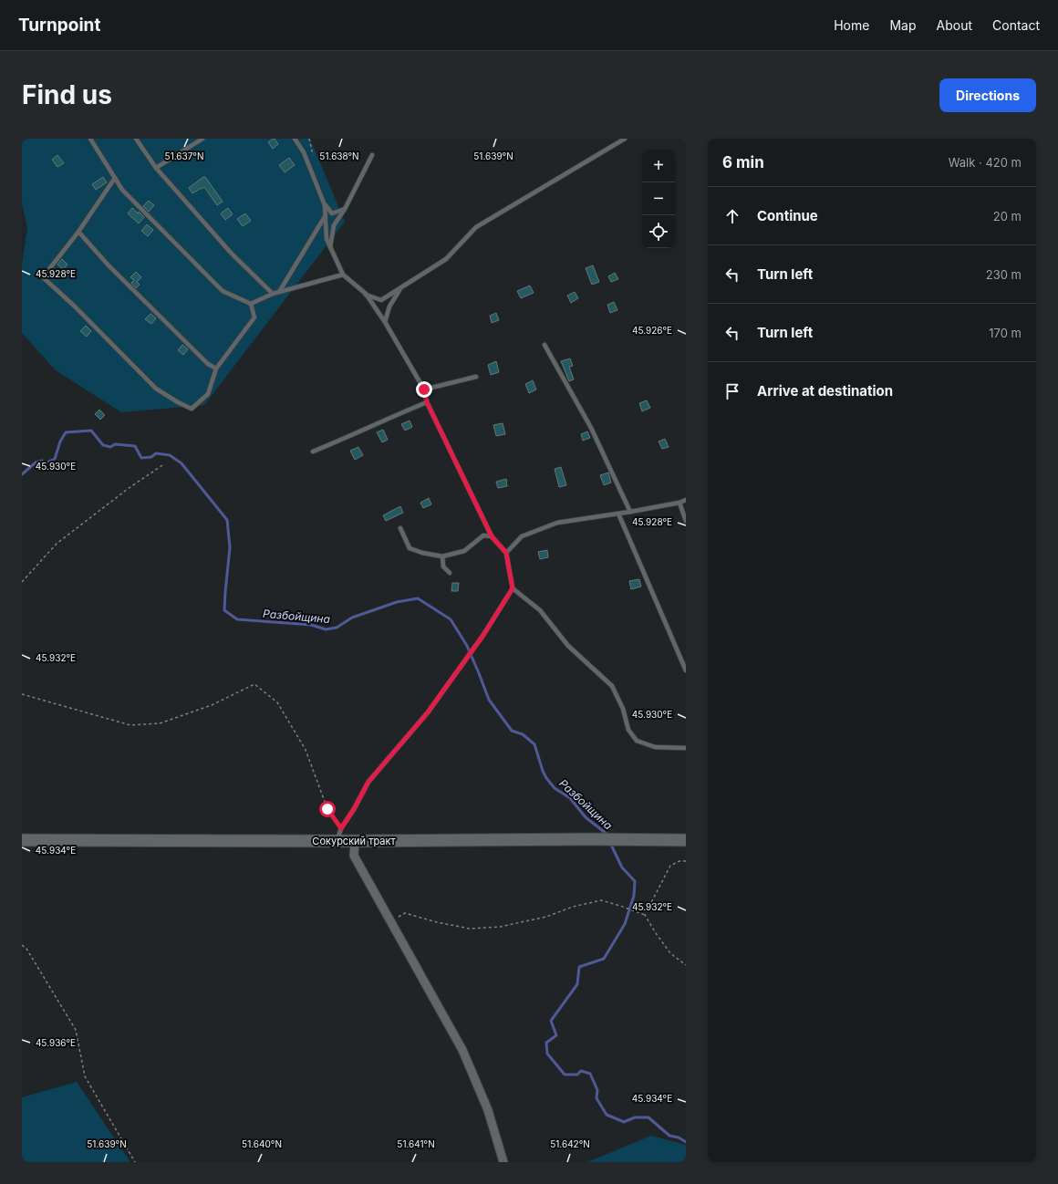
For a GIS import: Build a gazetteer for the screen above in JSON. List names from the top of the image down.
{
  "streets": {
    "street": ["Сокурский тракт"]
  },
  "water": ["Разбойщина"],
  "page": {
    "header": "Turnpoint",
    "nav": [
      "Home",
      "Map",
      "About",
      "Contact"
    ],
    "buttons": "Directions",
    "title": "Find us",
    "heading": ["6 min", "Walk · 420 m"],
    "map_buttons": ["+", "−"],
    "list": [
      ["Continue", "20 m"],
      ["Turn left", "230 m"],
      ["Turn left", "170 m"],
      "Arrive at destination"
    ]
  },
  "coordinates": [
    "51.639°N",
    "51.637°N",
    "51.638°N",
    "45.928°E",
    "45.926°E",
    "45.930°E",
    "45.932°E",
    "45.934°E",
    "45.936°E",
    "51.640°N",
    "51.641°N",
    "51.642°N"
  ]
}
